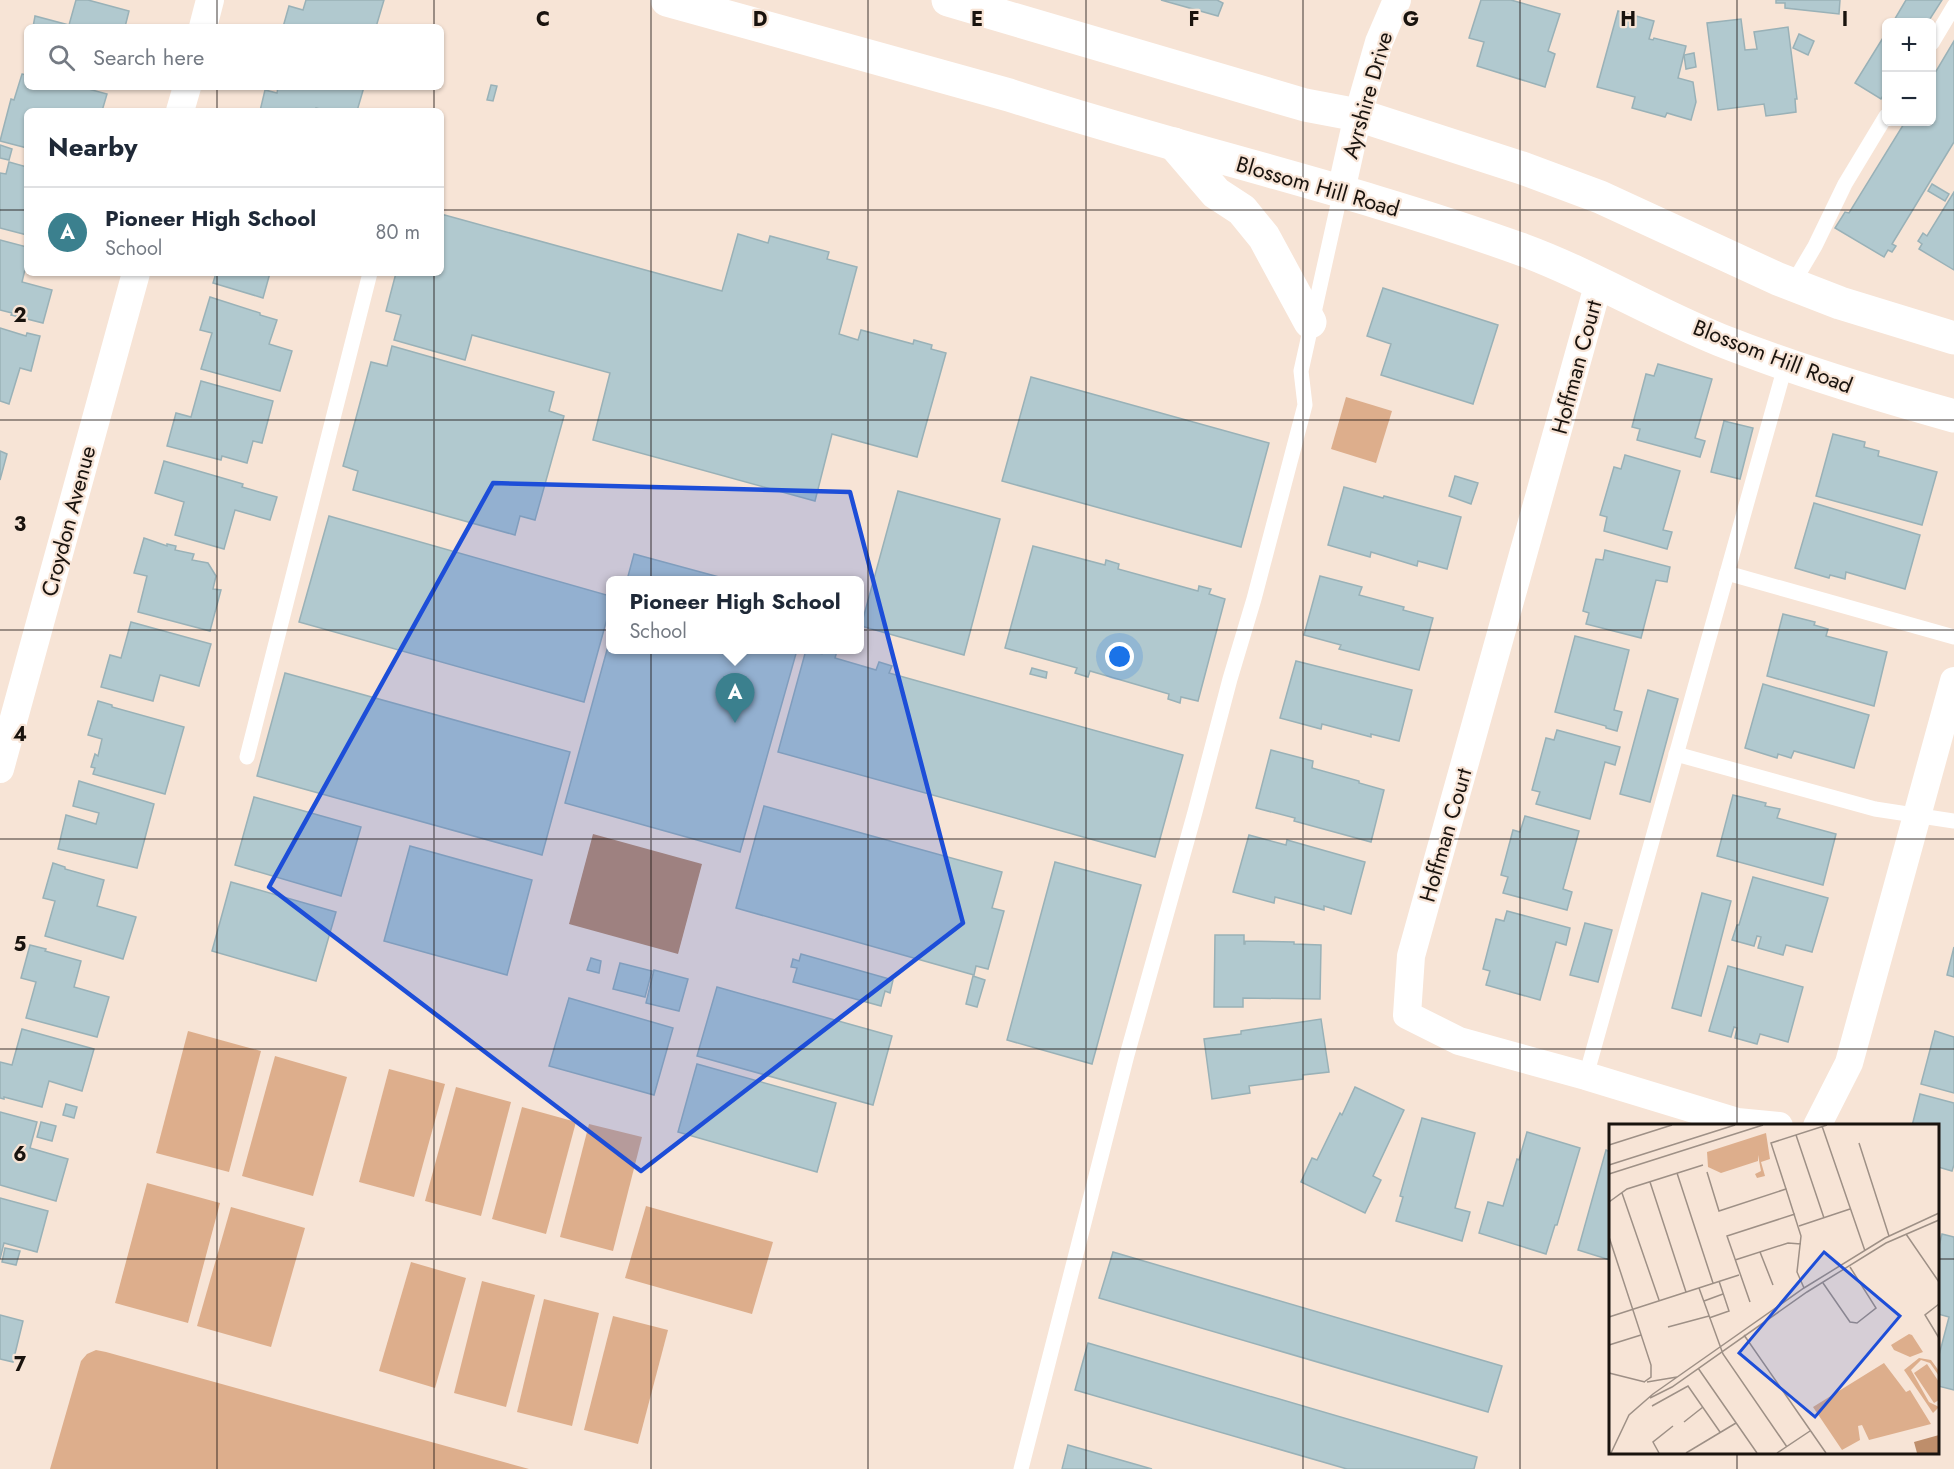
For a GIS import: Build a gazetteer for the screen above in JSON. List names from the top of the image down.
{
  "streets": {
    "main road": ["Blossom Hill Road"],
    "street": ["Ayrshire Drive", "Hoffman Court", "Croydon Avenue"]
  },
  "crossings": [
    ["Ayrshire Drive", "Blossom Hill Road"],
    ["Blossom Hill Road", "Hoffman Court"]
  ],
  "page": {
    "map_buttons": ["+", "−"],
    "search": "Search here",
    "heading": "Nearby",
    "list": [
      {
        "mark": "A",
        "name": "Pioneer High School",
        "note": "School",
        "value": "80 m"
      }
    ],
    "popup": ["Pioneer High School", "School"],
    "pins": "A"
  },
  "grid": {
    "columns": [
      "C",
      "D",
      "E",
      "F",
      "G",
      "H",
      "I"
    ],
    "rows": [
      "2",
      "3",
      "4",
      "5",
      "6",
      "7"
    ]
  }
}
